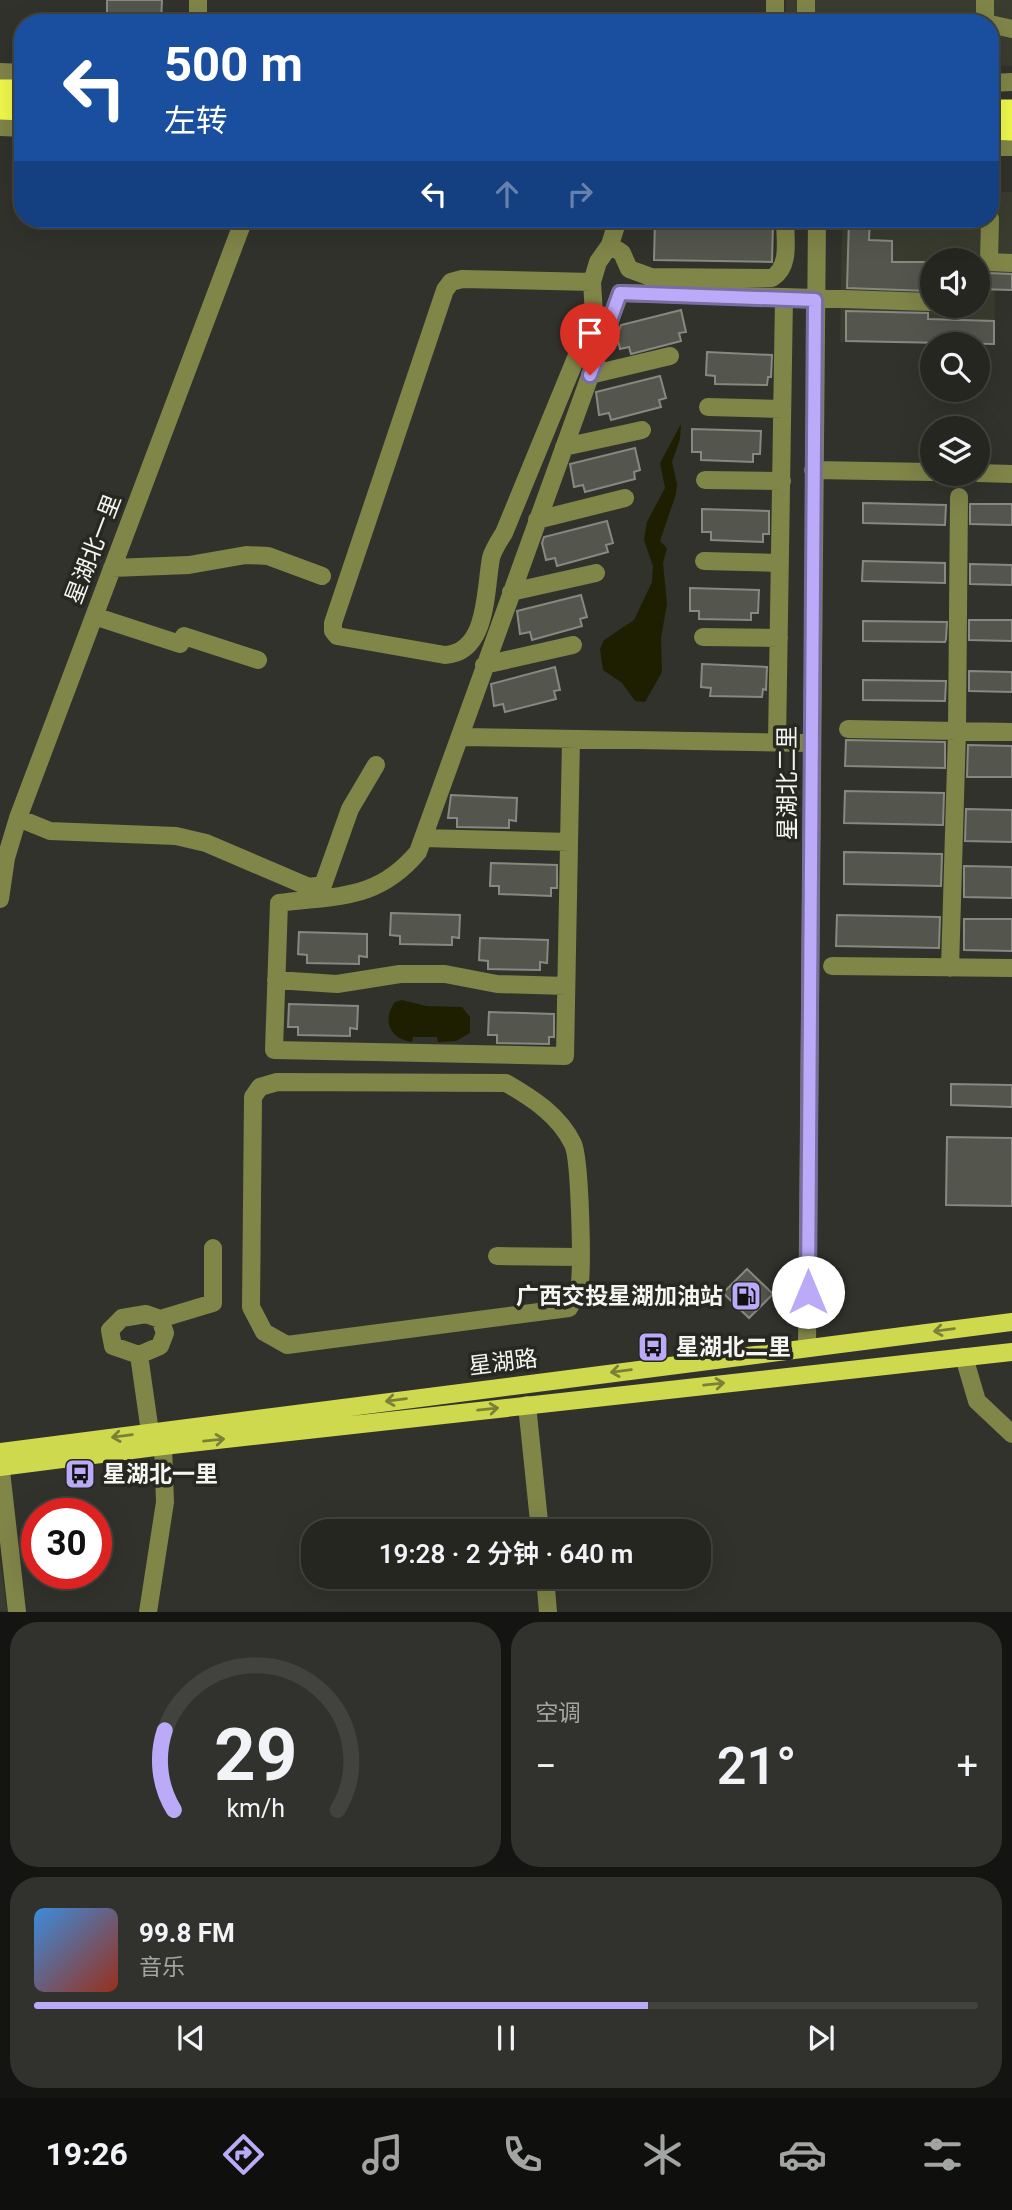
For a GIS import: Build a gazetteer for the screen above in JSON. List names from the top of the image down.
{
  "streets": {
    "main road": ["星湖路"],
    "street": ["星湖北一里", "星湖北二里"]
  },
  "crossings": [
    ["星湖北二里", "星湖路"]
  ],
  "places": {
    "fuel station": ["广西交投星湖加油站"],
    "bus stop": ["星湖北二里", "星湖北一里"]
  },
  "page": {
    "turn": ["500 m", "左转"],
    "limit": "30",
    "trip": "19:28 · 2 分钟 · 640 m",
    "tile": "空调",
    "heat": ["−", "21°", "+"],
    "song": ["99.8 FM", "音乐"],
    "tabs": "19:26",
    "gauge": ["29", "km/h"]
  }
}
